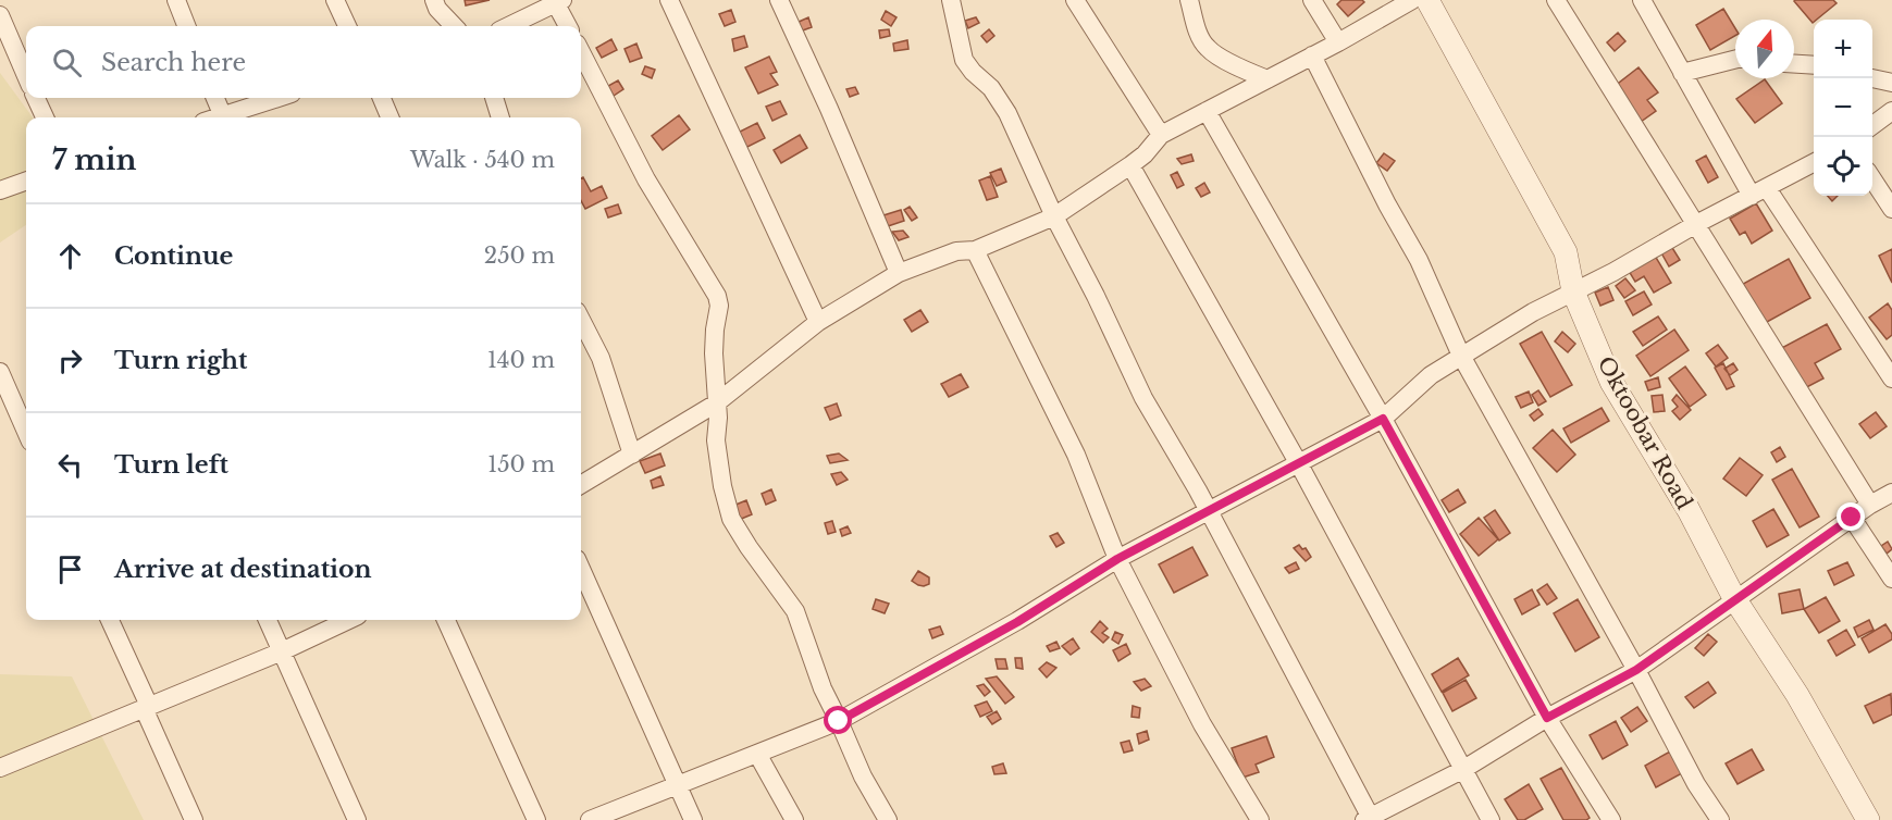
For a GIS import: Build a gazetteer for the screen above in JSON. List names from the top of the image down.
{
  "streets": {
    "street": ["Oktoobar Road"]
  },
  "north": "top",
  "page": {
    "map_buttons": ["+", "−"],
    "search": "Search here",
    "heading": ["7 min", "Walk · 540 m"],
    "list": [
      ["Continue", "250 m"],
      ["Turn right", "140 m"],
      ["Turn left", "150 m"],
      "Arrive at destination"
    ]
  }
}
